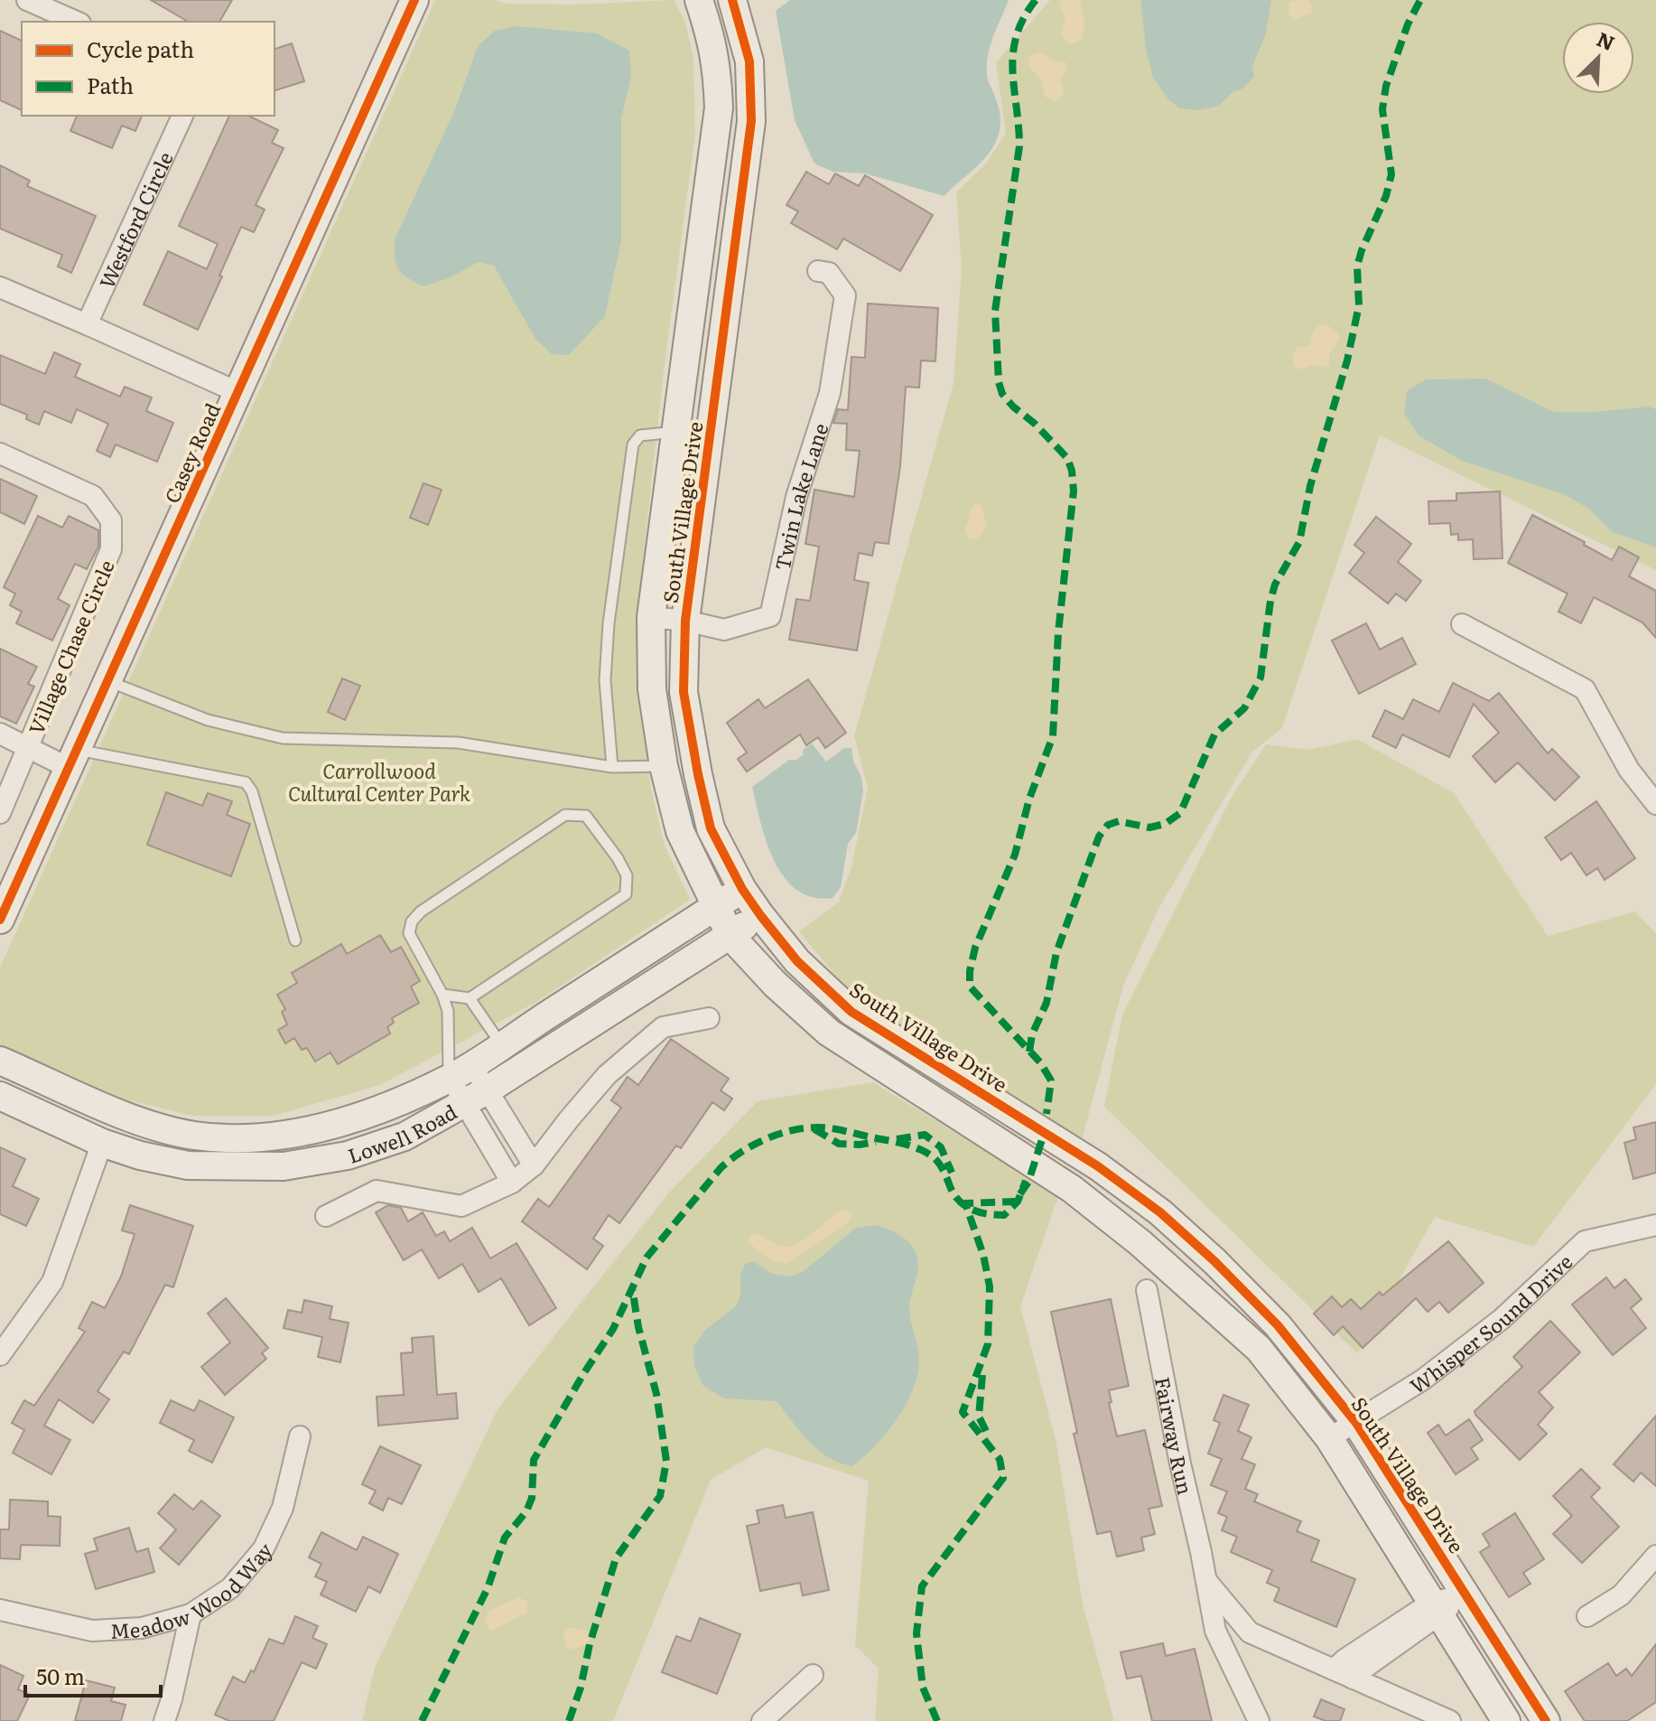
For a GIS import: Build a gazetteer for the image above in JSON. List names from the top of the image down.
{
  "streets": {
    "street": [
      "Westford Circle",
      "Casey Road",
      "Twin Lake Lane",
      "South Village Drive",
      "Village Chase Circle",
      "Lowell Road",
      "Whisper Sound Drive",
      "Fairway Run",
      "Meadow Wood Way"
    ]
  },
  "crossings": [
    ["Twin Lake Lane", "South Village Drive"],
    ["South Village Drive", "Lowell Road"],
    ["South Village Drive", "Whisper Sound Drive"]
  ],
  "parks": ["Carrollwood Cultural Center Park"],
  "legend": ["Cycle path", "Path"],
  "scale_bar": "50 m",
  "north": "top right"
}
